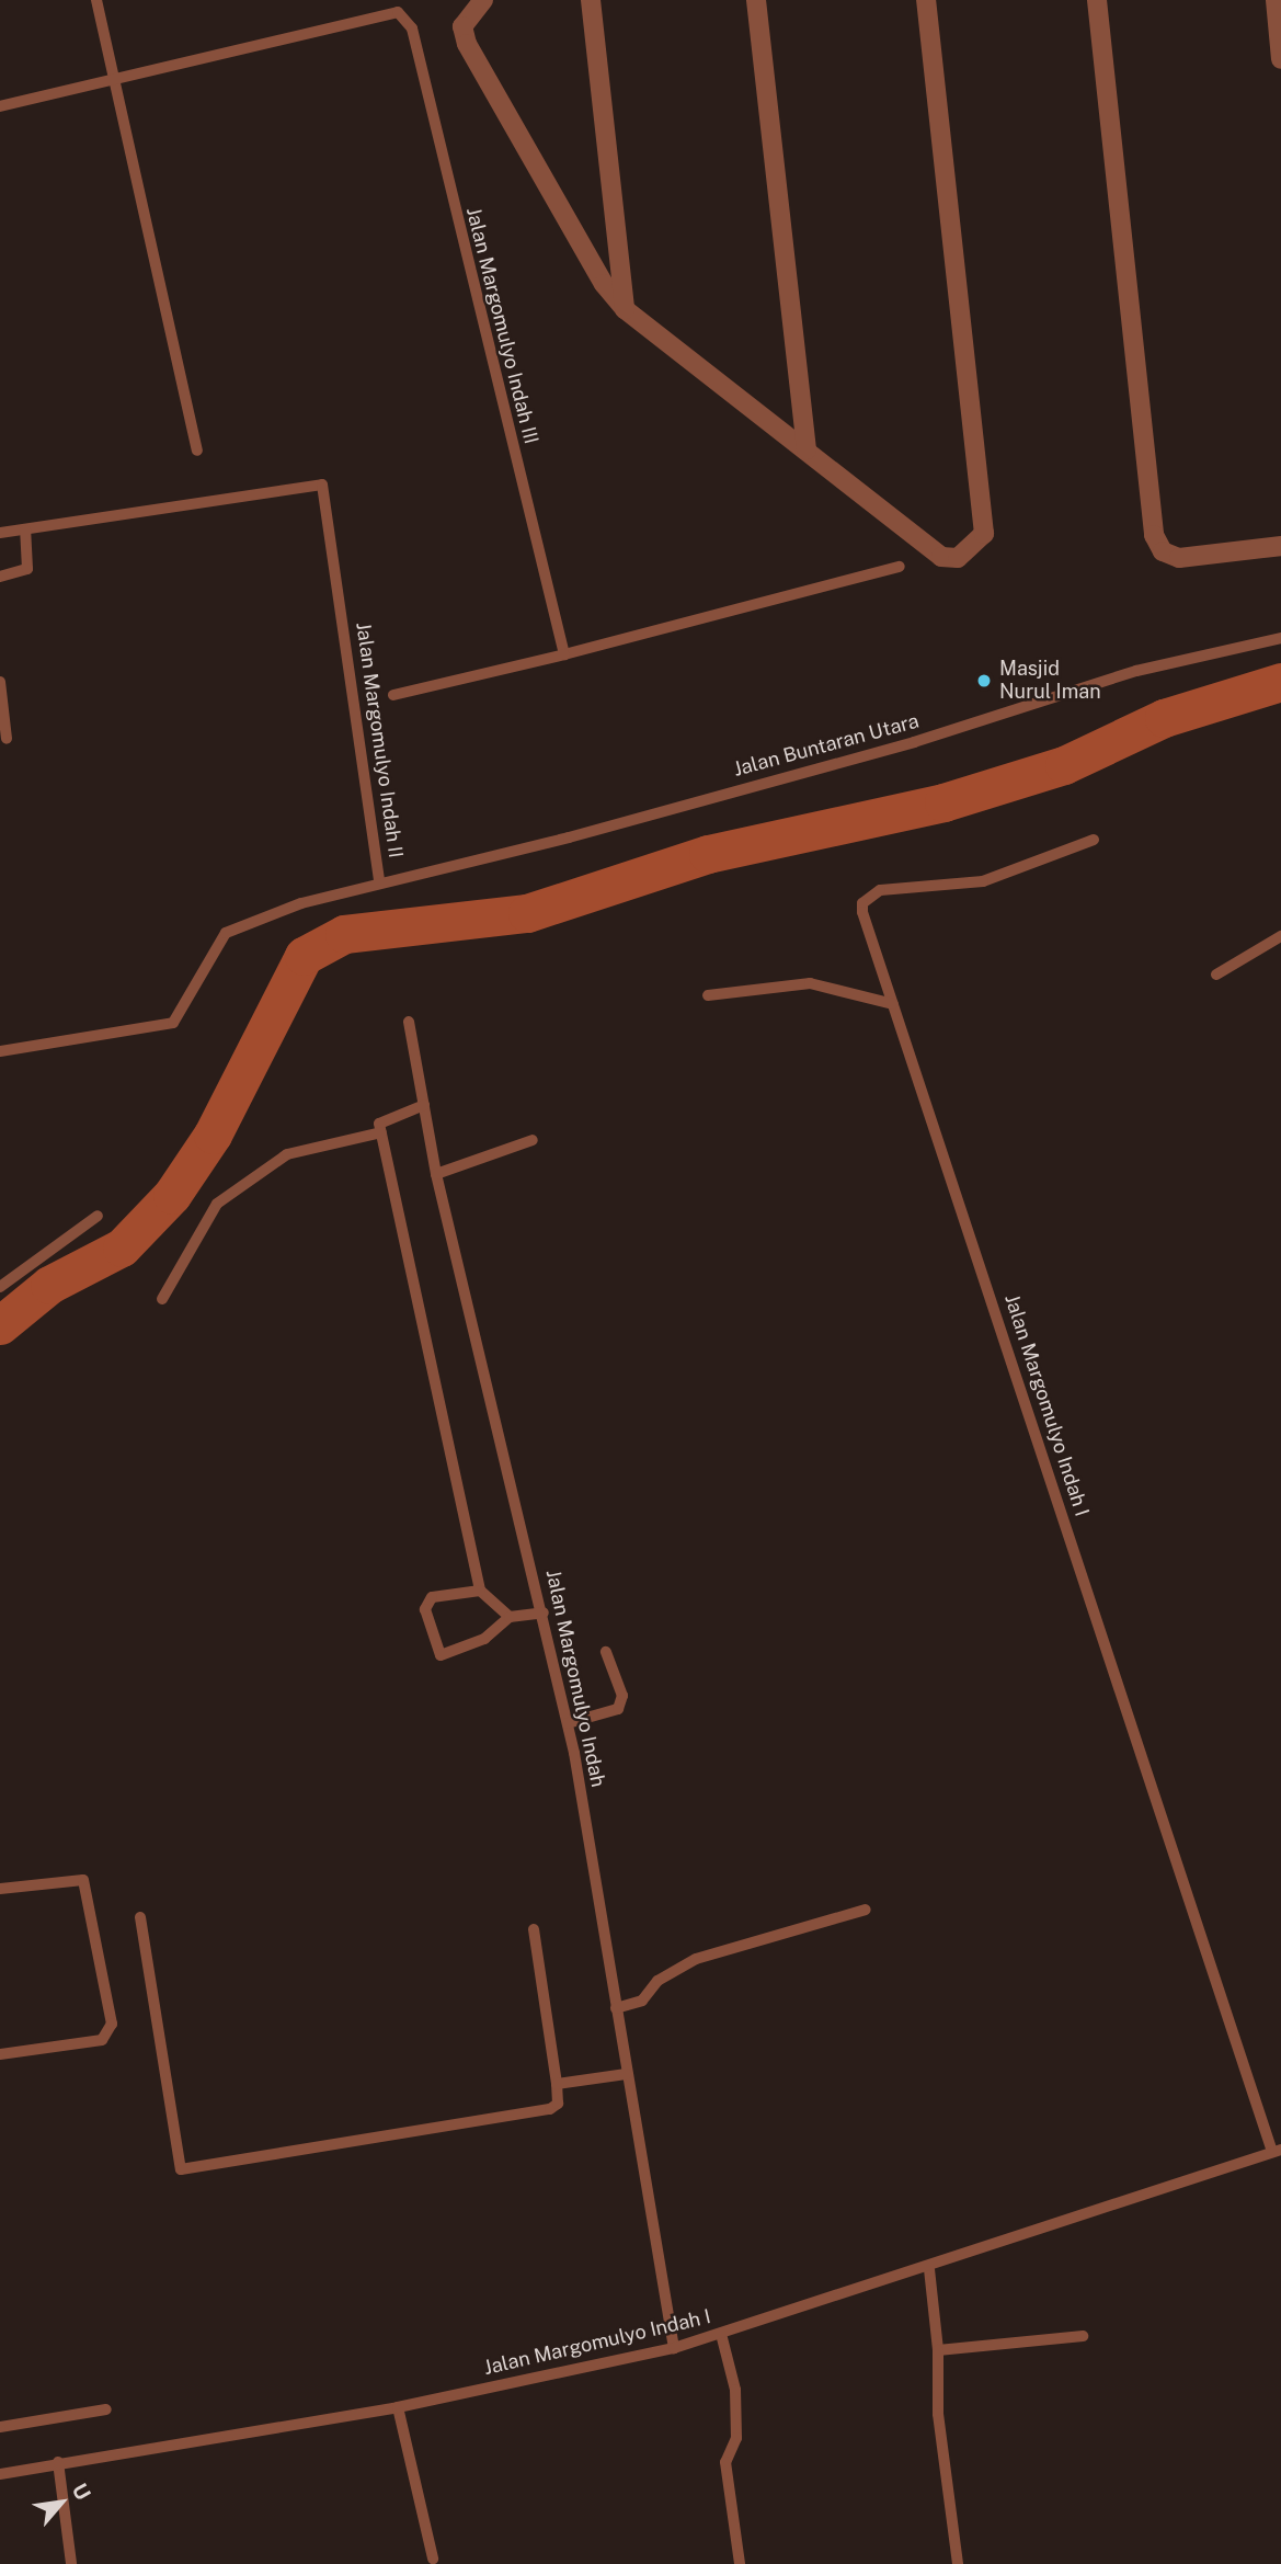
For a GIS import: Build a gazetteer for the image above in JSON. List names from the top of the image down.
{
  "streets": {
    "lane": [
      "Jalan Margomulyo Indah III",
      "Jalan Margomulyo Indah II",
      "Jalan Buntaran Utara",
      "Jalan Margomulyo Indah I",
      "Jalan Margomulyo Indah"
    ]
  },
  "crossings": [
    ["Jalan Margomulyo Indah II", "Jalan Buntaran Utara"],
    ["Jalan Margomulyo Indah I", "Jalan Margomulyo Indah"]
  ],
  "places": ["Masjid Nurul Iman"],
  "north": "top right"
}
